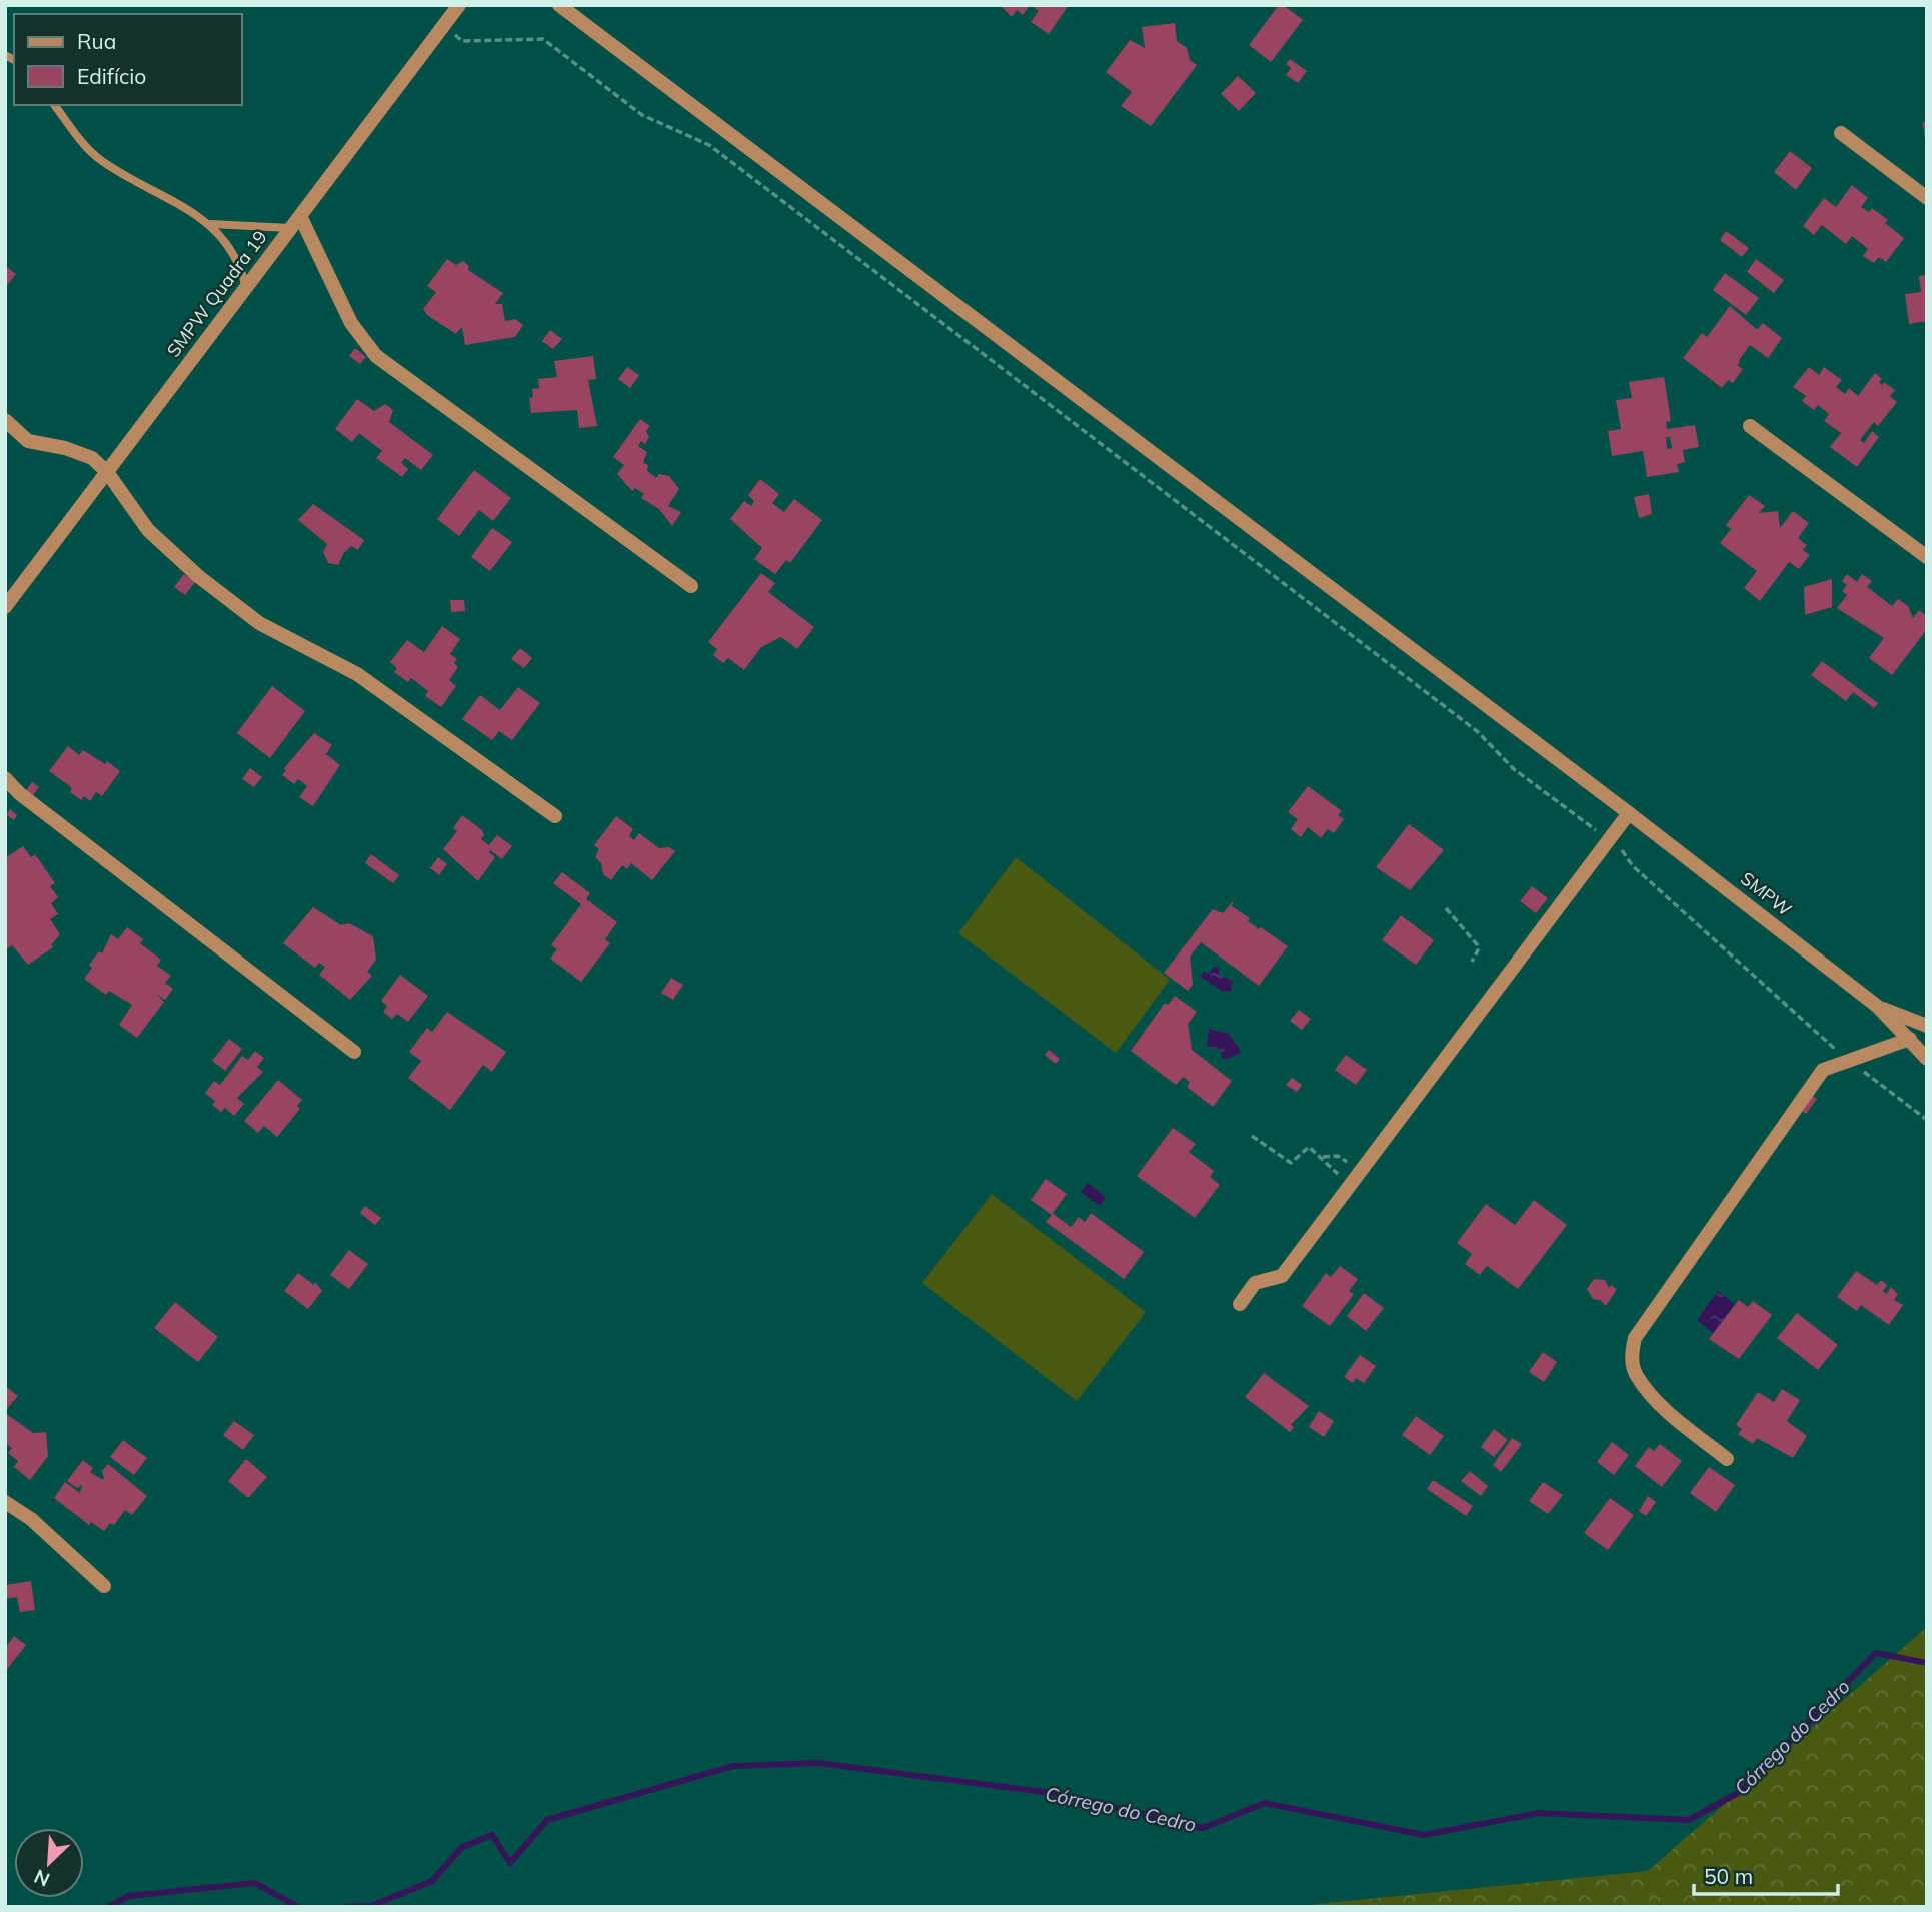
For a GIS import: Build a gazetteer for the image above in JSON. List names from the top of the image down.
{
  "streets": {
    "street": ["SMPW Quadra 19", "SMPW"]
  },
  "water": ["Córrego do Cedro"],
  "legend": ["Rua", "Edifício"],
  "scale_bar": "50 m",
  "north": "bottom left"
}
